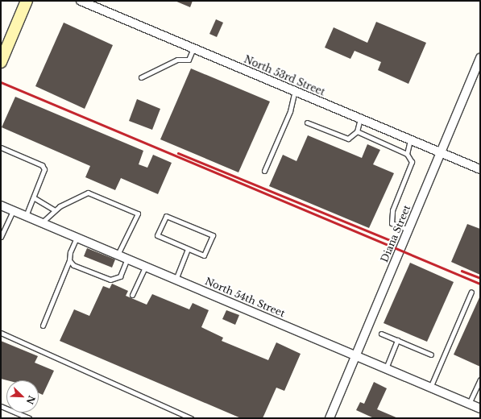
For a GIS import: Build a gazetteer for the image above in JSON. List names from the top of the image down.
{
  "streets": {
    "street": ["North 53rd Street", "Diana Street", "North 54th Street"]
  },
  "crossings": [
    ["North 53rd Street", "Diana Street"],
    ["Diana Street", "North 54th Street"]
  ],
  "north": "bottom right"
}
